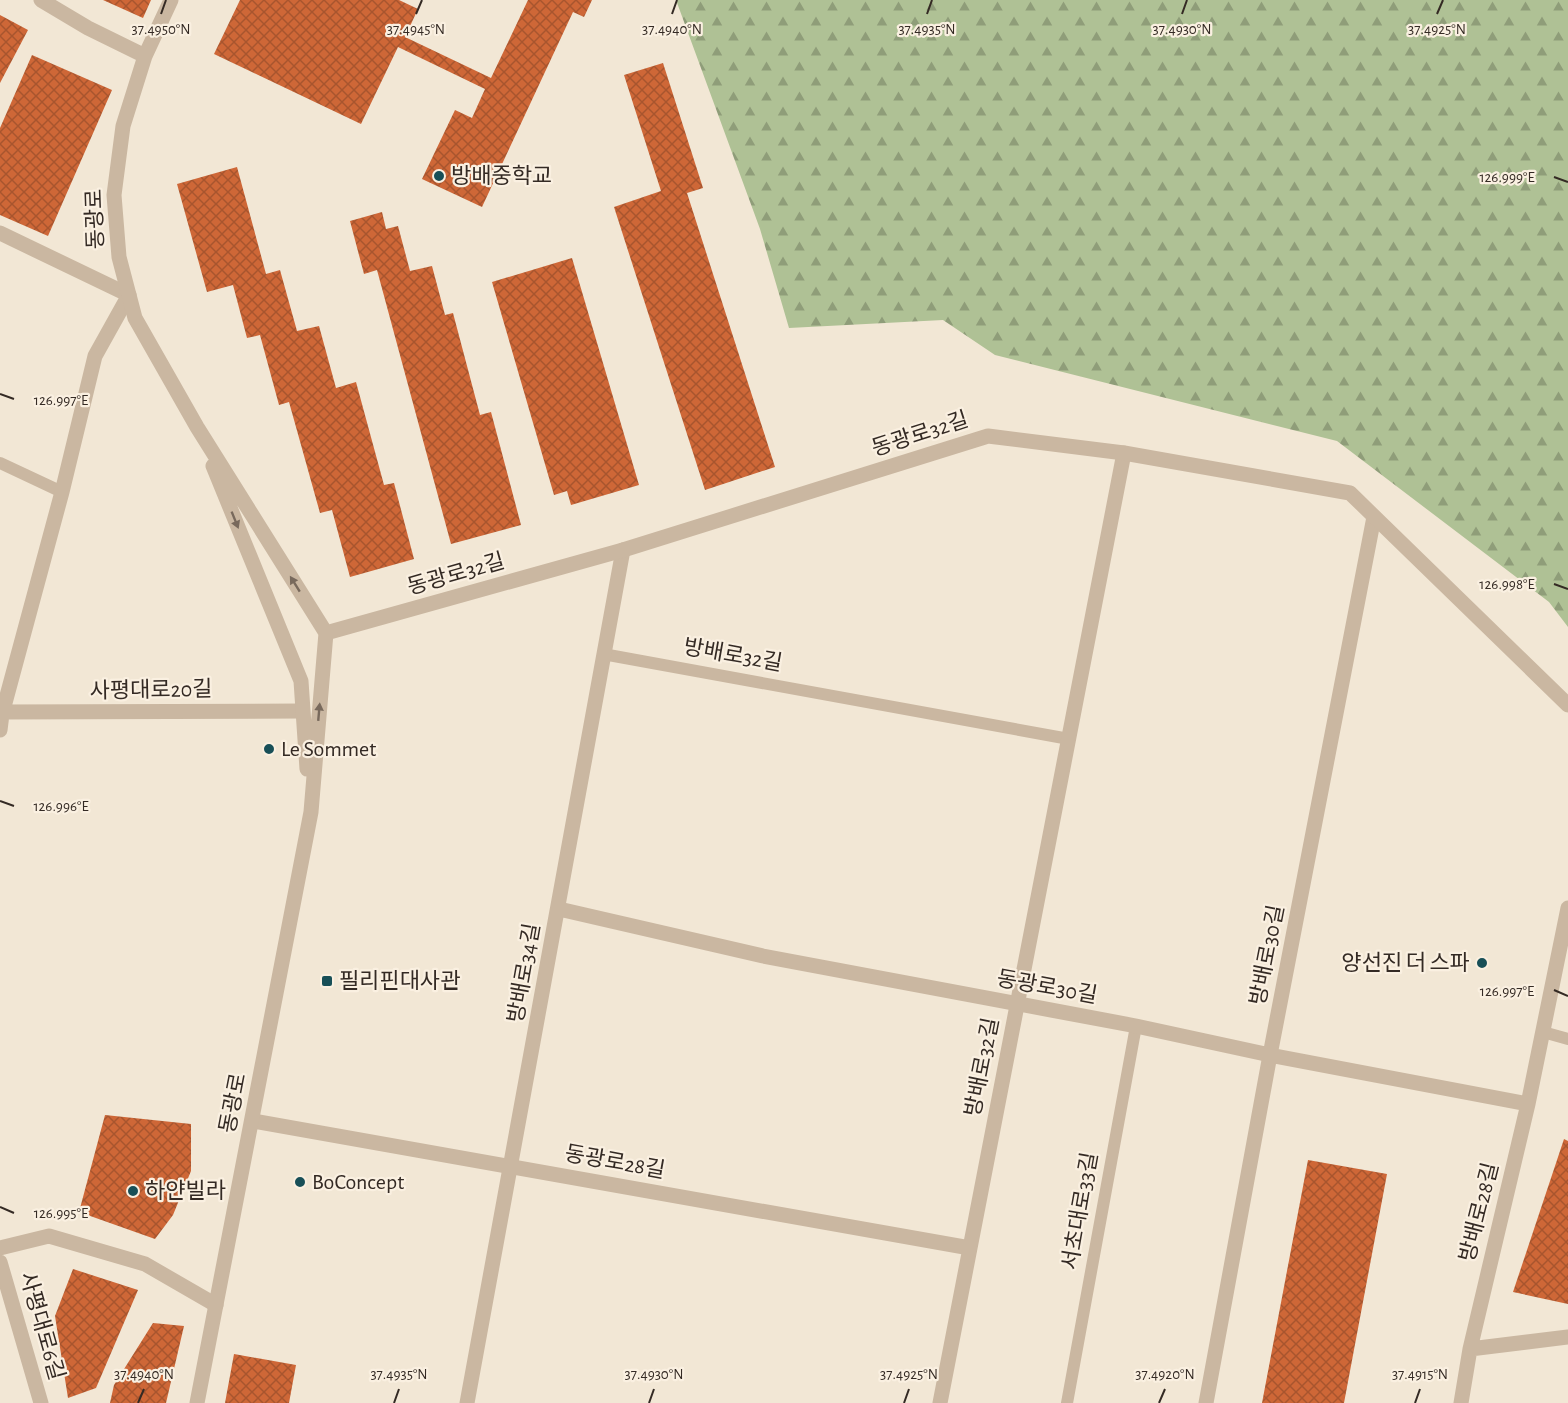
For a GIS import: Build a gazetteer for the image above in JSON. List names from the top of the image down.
{
  "streets": {
    "street": [
      "동광로",
      "동광로32길",
      "방배로32길",
      "사평대로20길",
      "방배로30길",
      "방배로34길",
      "동광로30길",
      "동광로28길",
      "방배로28길",
      "사평대로6길"
    ],
    "lane": ["서초대로33길"]
  },
  "crossings": [
    ["동광로", "동광로32길"],
    ["동광로", "사평대로20길"],
    ["동광로", "동광로28길"],
    ["동광로32길", "방배로32길"],
    ["동광로32길", "방배로30길"],
    ["동광로32길", "방배로34길"],
    ["방배로32길", "방배로34길"],
    ["방배로32길", "동광로30길"],
    ["방배로32길", "동광로28길"],
    ["방배로30길", "동광로30길"],
    ["방배로34길", "동광로30길"],
    ["방배로34길", "동광로28길"],
    ["동광로30길", "서초대로33길"],
    ["동광로30길", "방배로28길"]
  ],
  "places": {
    "other": [
      "방배중학교",
      "Le Sommet",
      "양선진 더 스파",
      "BoConcept",
      "하얀빌라"
    ],
    "transit": ["필리핀대사관"]
  },
  "coordinates": [
    "37.4950°N",
    "37.4945°N",
    "37.4940°N",
    "37.4935°N",
    "37.4930°N",
    "37.4925°N",
    "126.999°E",
    "126.997°E",
    "126.998°E",
    "126.996°E",
    "126.995°E",
    "37.4920°N",
    "37.4915°N"
  ]
}
